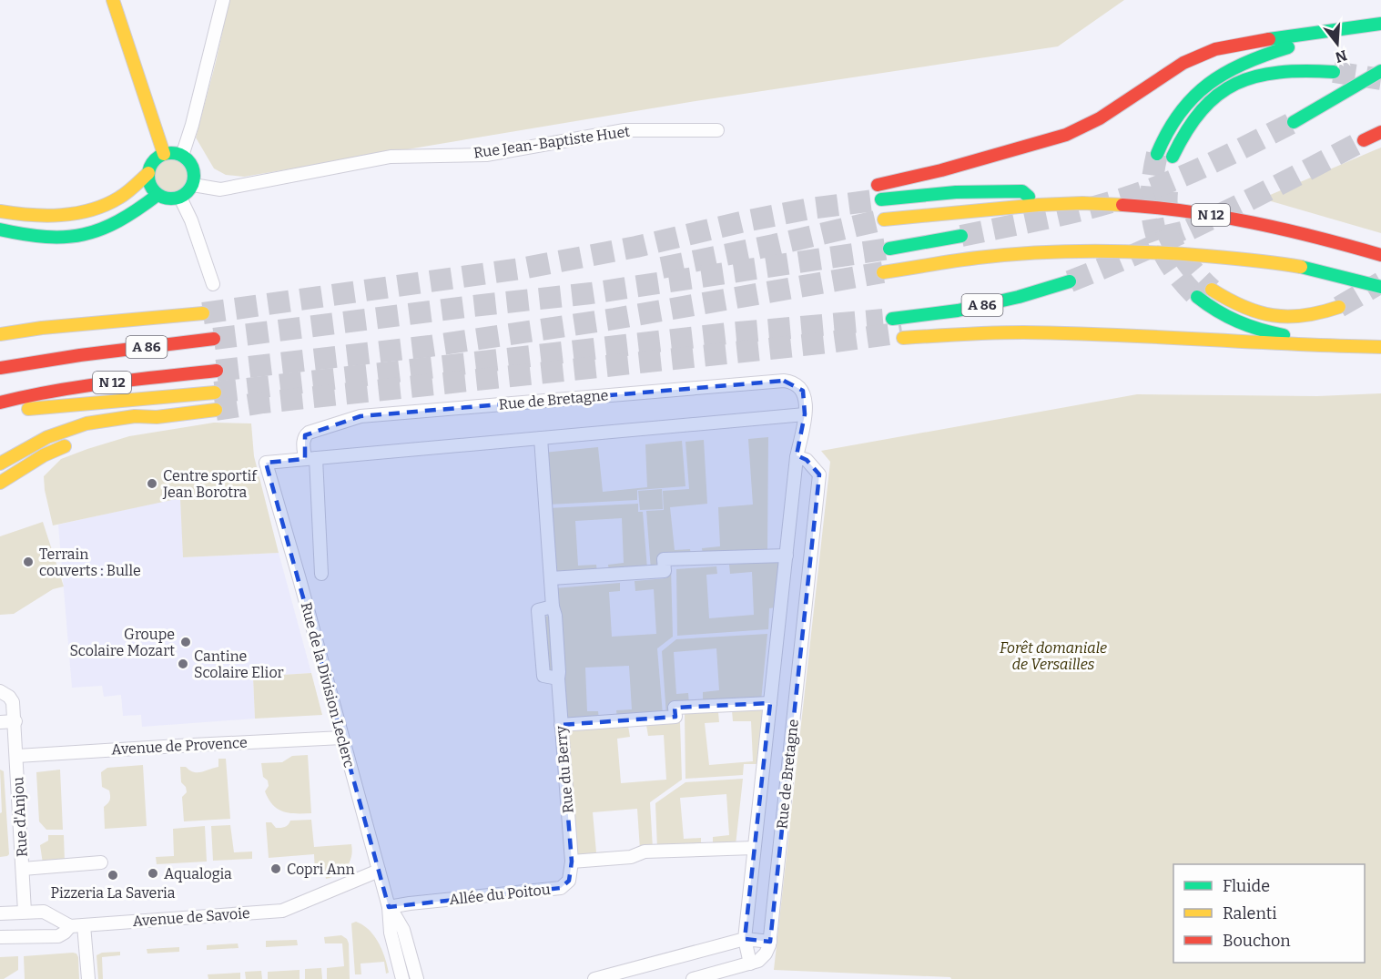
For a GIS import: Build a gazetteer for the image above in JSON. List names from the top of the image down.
{
  "streets": {
    "main road": ["N 12", "A 86"],
    "street": [
      "Rue Jean-Baptiste Huet",
      "Rue de Bretagne",
      "Rue de la Division Leclerc",
      "Avenue de Provence",
      "Rue du Berry",
      "Rue d'Anjou",
      "Allée du Poitou",
      "Avenue de Savoie"
    ]
  },
  "crossings": [
    ["Rue de Bretagne", "Rue de la Division Leclerc"],
    ["Rue de la Division Leclerc", "Avenue de Provence"],
    ["Rue de la Division Leclerc", "Allée du Poitou"],
    ["Rue de la Division Leclerc", "Avenue de Savoie"],
    ["Avenue de Provence", "Rue d'Anjou"],
    ["Rue du Berry", "Allée du Poitou"]
  ],
  "parks": ["Forêt domaniale de Versailles"],
  "places": [
    "Centre sportif Jean Borotra",
    "Terrain couverts : Bulle",
    "Groupe Scolaire Mozart",
    "Cantine Scolaire Elior",
    "Copri Ann",
    "Aqualogia",
    "Pizzeria La Saveria"
  ],
  "legend": ["Fluide", "Ralenti", "Bouchon"],
  "north": "bottom"
}
